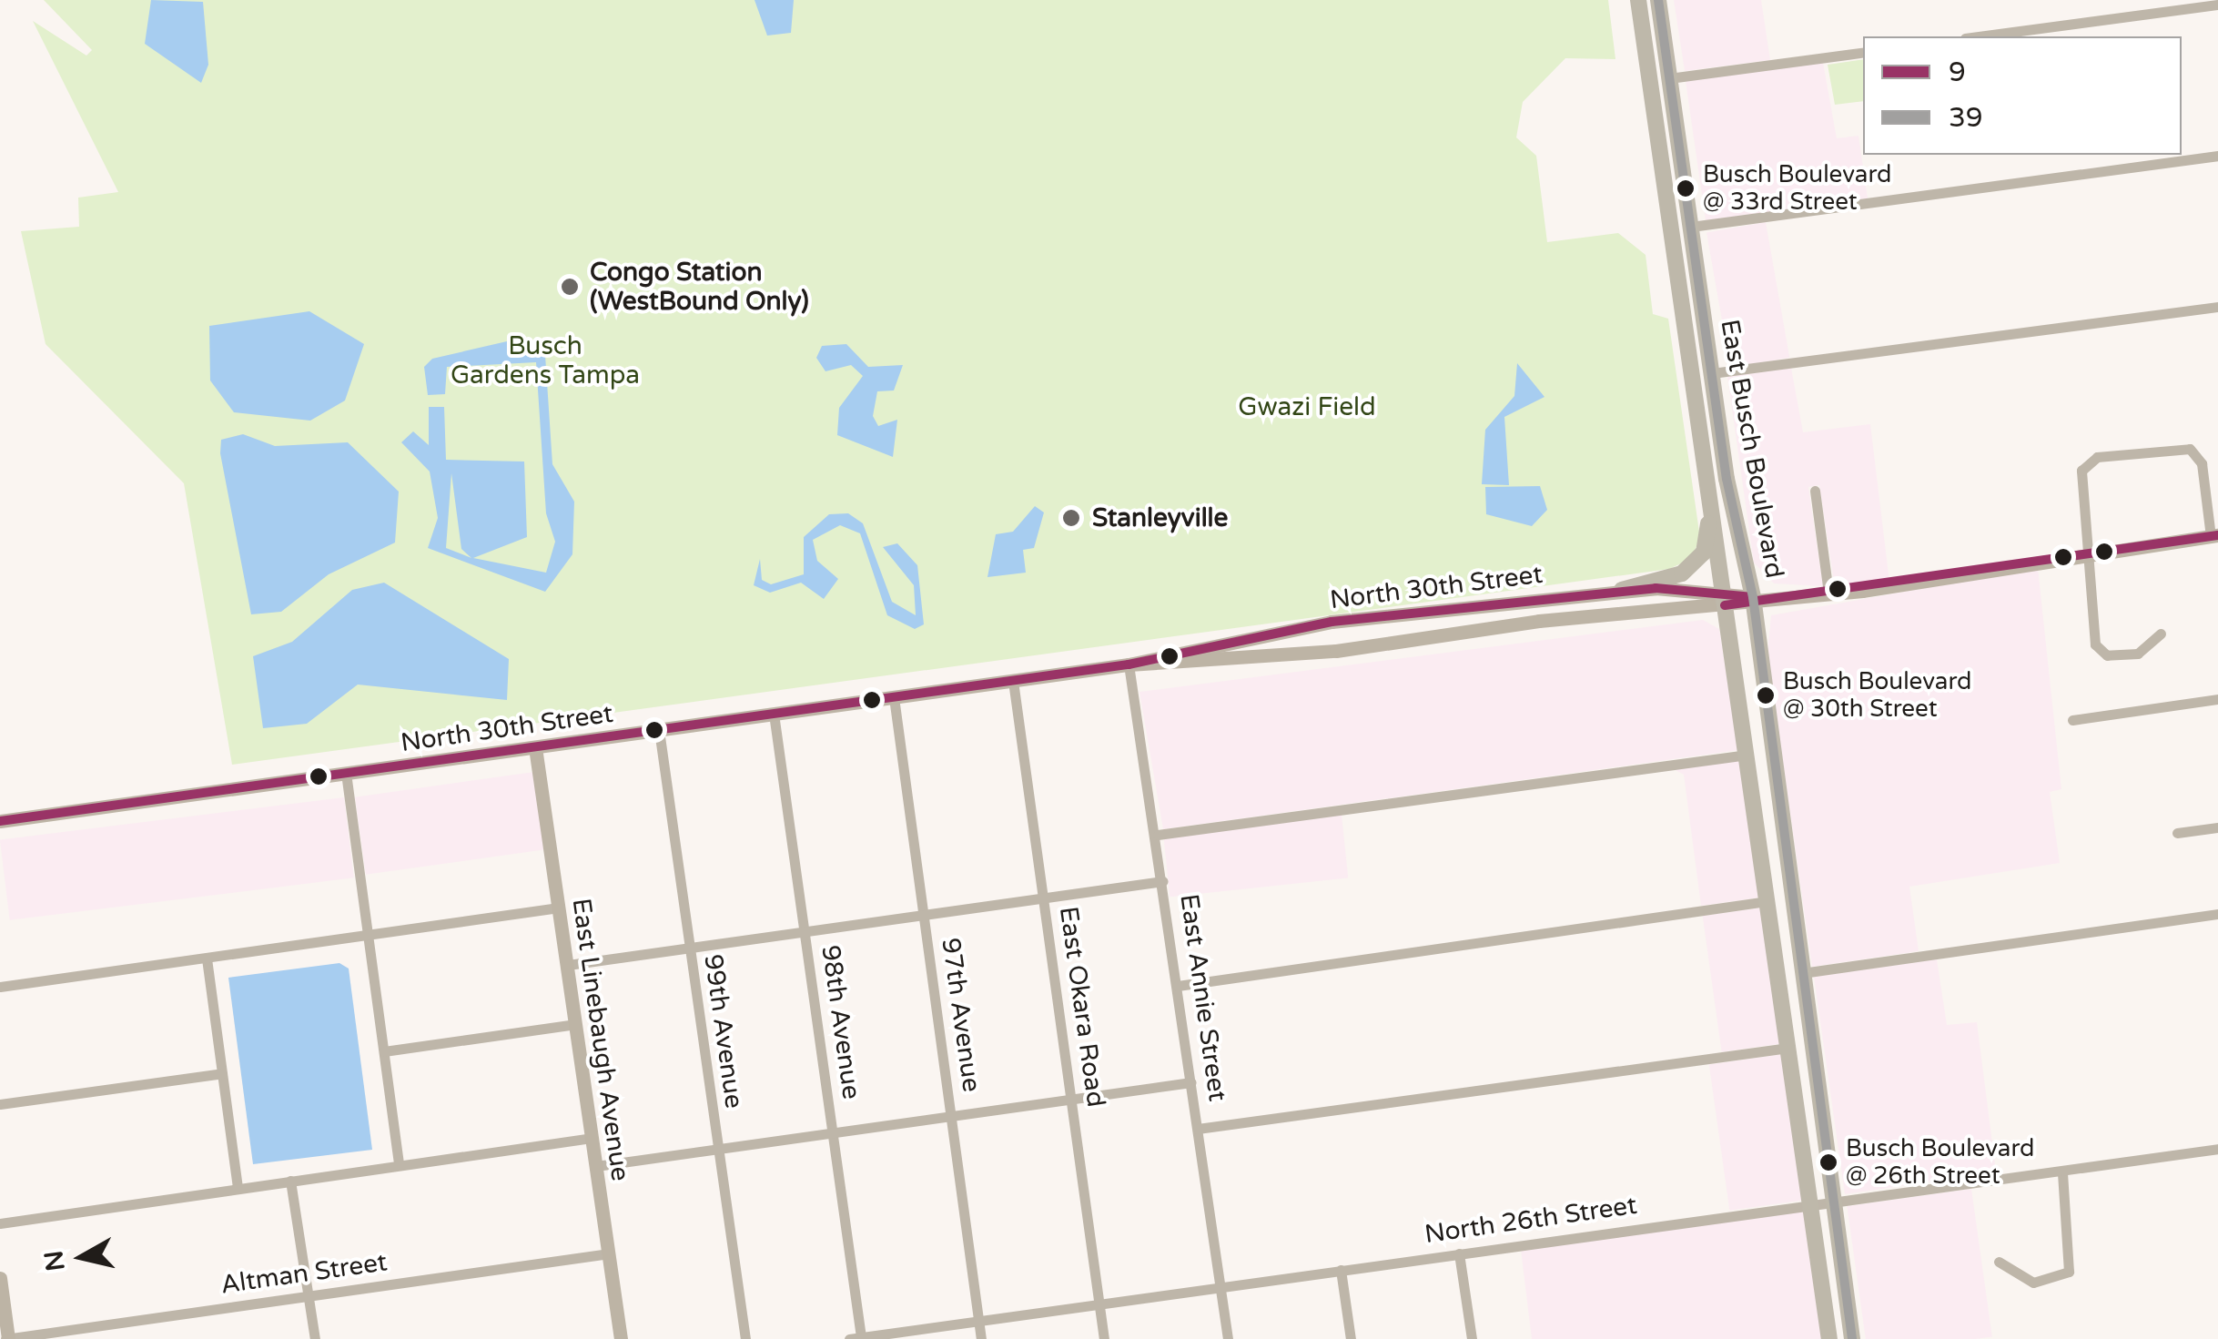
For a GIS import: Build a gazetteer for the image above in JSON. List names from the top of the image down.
{
  "streets": {
    "main road": ["East Busch Boulevard", "North 30th Street", "East Linebaugh Avenue"],
    "street": [
      "East Annie Street",
      "East Okara Road",
      "97th Avenue",
      "98th Avenue",
      "99th Avenue",
      "North 26th Street",
      "Altman Street"
    ]
  },
  "crossings": [
    ["East Busch Boulevard", "North 30th Street"],
    ["East Busch Boulevard", "North 26th Street"],
    ["North 30th Street", "East Annie Street"],
    ["North 30th Street", "East Okara Road"],
    ["North 30th Street", "97th Avenue"],
    ["North 30th Street", "98th Avenue"],
    ["North 30th Street", "99th Avenue"],
    ["North 30th Street", "East Linebaugh Avenue"],
    ["East Annie Street", "North 26th Street"],
    ["East Okara Road", "North 26th Street"],
    ["97th Avenue", "North 26th Street"],
    ["98th Avenue", "North 26th Street"],
    ["East Linebaugh Avenue", "Altman Street"]
  ],
  "parks": ["Busch Gardens Tampa", "Gwazi Field"],
  "places": [
    "Busch Boulevard @ 33rd Street",
    "Congo Station (WestBound Only)",
    "Stanleyville",
    "Busch Boulevard @ 30th Street",
    "Busch Boulevard @ 26th Street"
  ],
  "lines": ["transit line 39", "transit line 9"],
  "legend": ["9", "39"],
  "north": "left"
}
